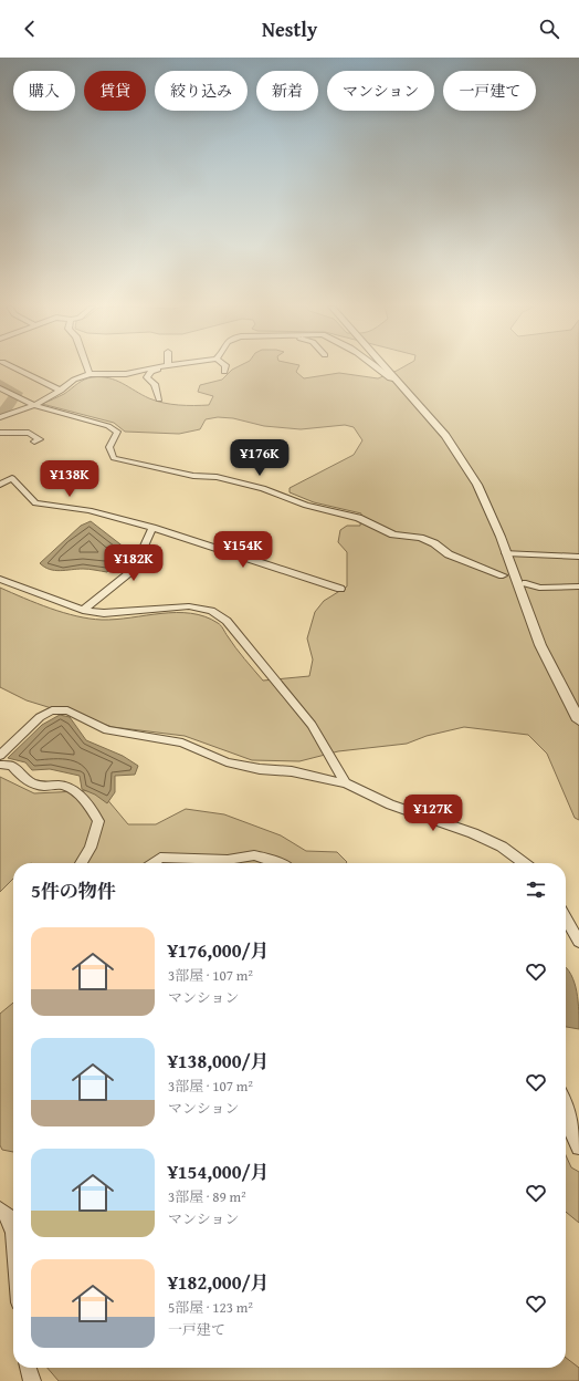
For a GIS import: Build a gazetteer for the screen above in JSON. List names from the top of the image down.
{
  "page": {
    "header": "Nestly",
    "chip": [
      "購入",
      "賃貸",
      "絞り込み",
      "新着",
      "マンション",
      "一戸建て"
    ],
    "price": [
      "¥176K",
      "¥138K",
      "¥154K",
      "¥182K",
      "¥127K"
    ],
    "heading": "5件の物件",
    "list": [
      {
        "name": "¥176,000/月",
        "note": "3部屋 · 107 m² · マンション"
      },
      {
        "name": "¥138,000/月",
        "note": "3部屋 · 107 m² · マンション"
      },
      {
        "name": "¥154,000/月",
        "note": "3部屋 · 89 m² · マンション"
      },
      {
        "name": "¥182,000/月",
        "note": "5部屋 · 123 m² · 一戸建て"
      }
    ]
  }
}
